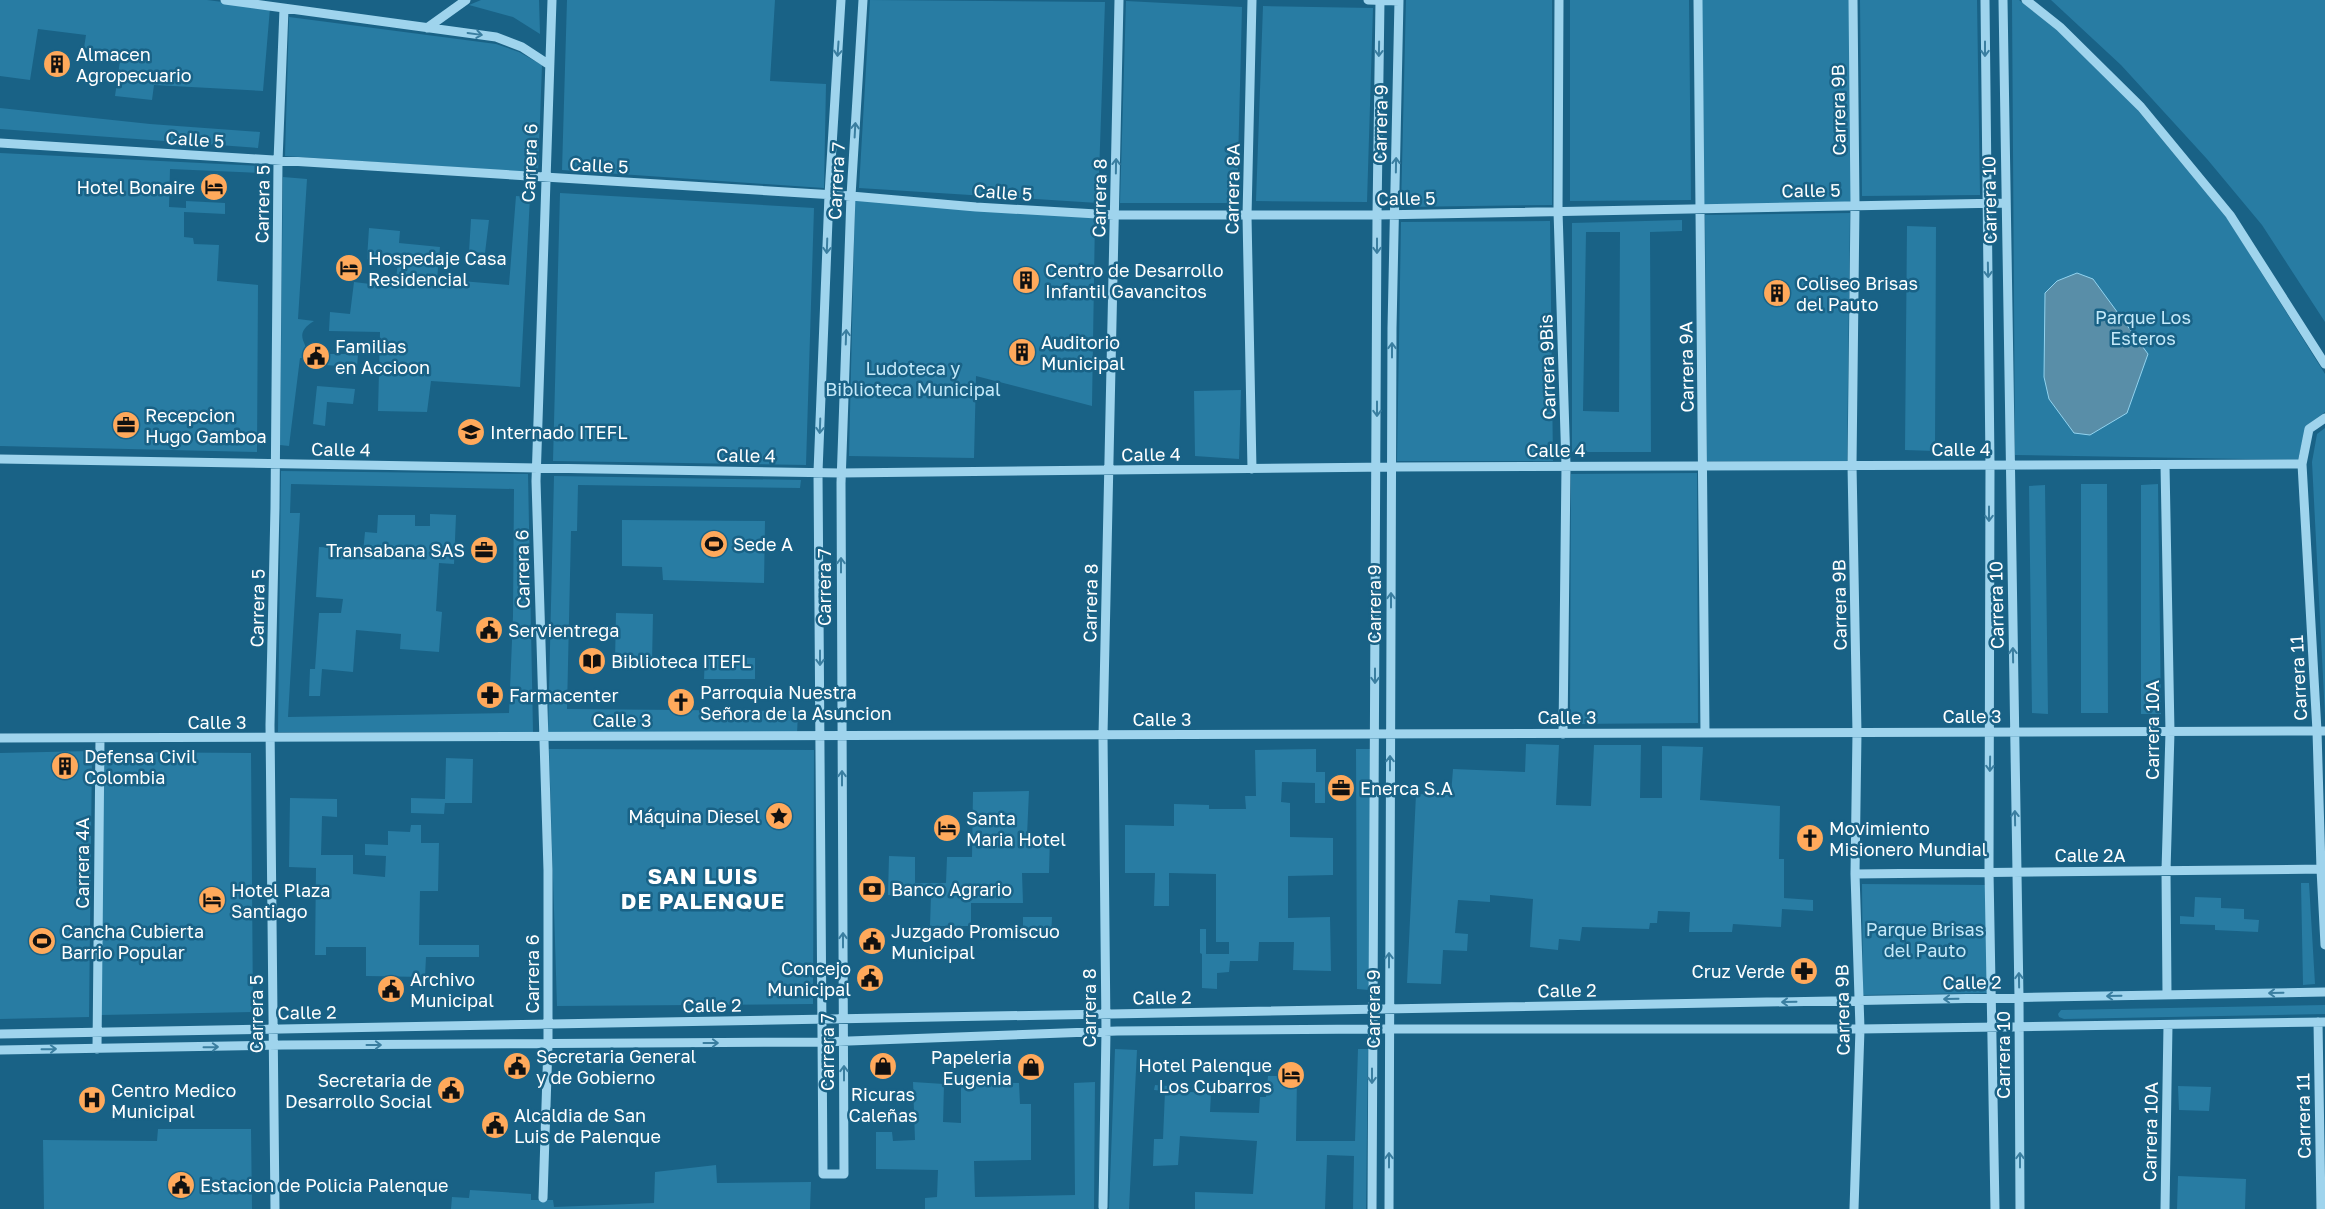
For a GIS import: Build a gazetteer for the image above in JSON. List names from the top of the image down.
{
  "streets": {
    "street": [
      "Carrera 9B",
      "Carrera 9",
      "Calle 5",
      "Carrera 6",
      "Carrera 7",
      "Carrera 8A",
      "Carrera 8",
      "Carrera 10",
      "Carrera 5",
      "Carrera 9Bis",
      "Carrera 9A",
      "Calle 4",
      "Carrera 11",
      "Calle 3",
      "Carrera 10A",
      "Calle 2A",
      "Carrera 4A",
      "Calle 2"
    ]
  },
  "crossings": [
    ["Carrera 9B", "Calle 5"],
    ["Carrera 9B", "Calle 4"],
    ["Carrera 9B", "Calle 3"],
    ["Carrera 9B", "Calle 2A"],
    ["Carrera 9B", "Calle 2"],
    ["Carrera 9", "Calle 5"],
    ["Carrera 9", "Calle 4"],
    ["Carrera 9", "Calle 3"],
    ["Carrera 9", "Calle 2"],
    ["Calle 5", "Carrera 6"],
    ["Calle 5", "Carrera 7"],
    ["Calle 5", "Carrera 8A"],
    ["Calle 5", "Carrera 8"],
    ["Calle 5", "Carrera 10"],
    ["Calle 5", "Carrera 5"],
    ["Calle 5", "Carrera 9Bis"],
    ["Calle 5", "Carrera 9A"],
    ["Carrera 6", "Calle 4"],
    ["Carrera 6", "Calle 3"],
    ["Carrera 6", "Calle 2"],
    ["Carrera 7", "Calle 4"],
    ["Carrera 7", "Calle 3"],
    ["Carrera 7", "Calle 2"],
    ["Carrera 8A", "Calle 4"],
    ["Carrera 8", "Calle 4"],
    ["Carrera 8", "Calle 3"],
    ["Carrera 8", "Calle 2"],
    ["Carrera 10", "Calle 4"],
    ["Carrera 10", "Calle 3"],
    ["Carrera 10", "Calle 2A"],
    ["Carrera 10", "Calle 2"],
    ["Carrera 5", "Calle 4"],
    ["Carrera 5", "Calle 3"],
    ["Carrera 5", "Calle 2"],
    ["Carrera 9Bis", "Calle 4"],
    ["Carrera 9Bis", "Calle 3"],
    ["Carrera 9A", "Calle 4"],
    ["Carrera 9A", "Calle 3"],
    ["Calle 4", "Carrera 11"],
    ["Calle 4", "Carrera 10A"],
    ["Carrera 11", "Calle 3"],
    ["Carrera 11", "Calle 2A"],
    ["Carrera 11", "Calle 2"],
    ["Calle 3", "Carrera 10A"],
    ["Calle 3", "Carrera 4A"],
    ["Carrera 10A", "Calle 2A"],
    ["Carrera 10A", "Calle 2"],
    ["Carrera 4A", "Calle 2"]
  ],
  "districts": ["SAN LUIS DE PALENQUE"],
  "parks": ["Parque Los Esteros", "Ludoteca y Biblioteca Municipal", "Parque Brisas del Pauto"],
  "places": {
    "building": [
      "Almacen Agropecuario",
      "Centro de Desarrollo Infantil Gavancitos",
      "Coliseo Brisas del Pauto",
      "Auditorio Municipal",
      "Defensa Civil Colombia"
    ],
    "hotel": [
      "Hotel Bonaire",
      "Hospedaje Casa Residencial",
      "Santa Maria Hotel",
      "Hotel Plaza Santiago",
      "Hotel Palenque Los Cubarros"
    ],
    "public building": [
      "Familias en Accioon",
      "Servientrega",
      "Juzgado Promiscuo Municipal",
      "Concejo Municipal",
      "Archivo Municipal",
      "Secretaria General y de Gobierno",
      "Secretaria de Desarrollo Social",
      "Alcaldia de San Luis de Palenque",
      "Estacion de Policia Palenque"
    ],
    "office": ["Recepcion Hugo Gamboa", "Transabana SAS", "Enerca S.A"],
    "school or university": ["Internado ITEFL"],
    "sports": ["Sede A", "Cancha Cubierta Barrio Popular"],
    "library": ["Biblioteca ITEFL"],
    "pharmacy": ["Farmacenter", "Cruz Verde"],
    "church": ["Parroquia Nuestra Señora de la Asuncion", "Movimiento Misionero Mundial"],
    "place": ["Máquina Diesel"],
    "bank": ["Banco Agrario"],
    "shop": ["Ricuras Caleñas", "Papeleria Eugenia"],
    "hospital": ["Centro Medico Municipal"]
  }
}
